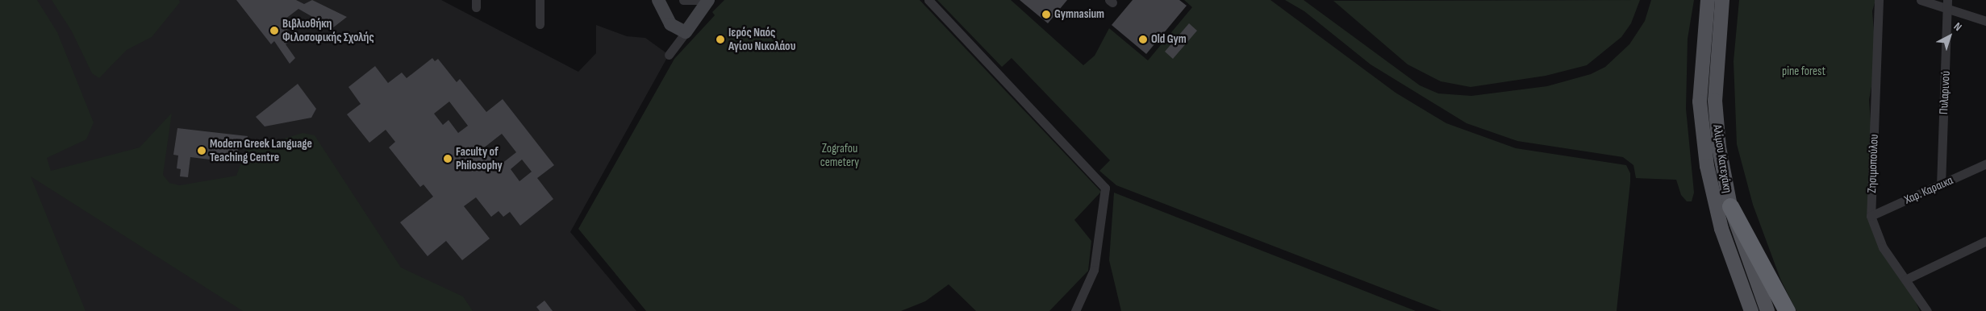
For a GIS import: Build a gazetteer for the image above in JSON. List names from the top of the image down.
{
  "streets": {
    "main road": ["Αλίμου Κατεχάκη"],
    "street": ["Πυλαρινού", "Ζησιμοπούλου", "Χαρ. Καραικα"]
  },
  "crossings": [
    ["Πυλαρινού", "Χαρ. Καραικα"],
    ["Ζησιμοπούλου", "Χαρ. Καραικα"]
  ],
  "parks": ["pine forest", "Zografou cemetery"],
  "places": [
    "Gymnasium",
    "Βιβλιοθήκη Φιλοσοφικής Σχολής",
    "Ιερός Ναός Αγίου Νικολάου",
    "Old Gym",
    "Modern Greek Language Teaching Centre",
    "Faculty of Philosophy"
  ],
  "north": "top right"
}
